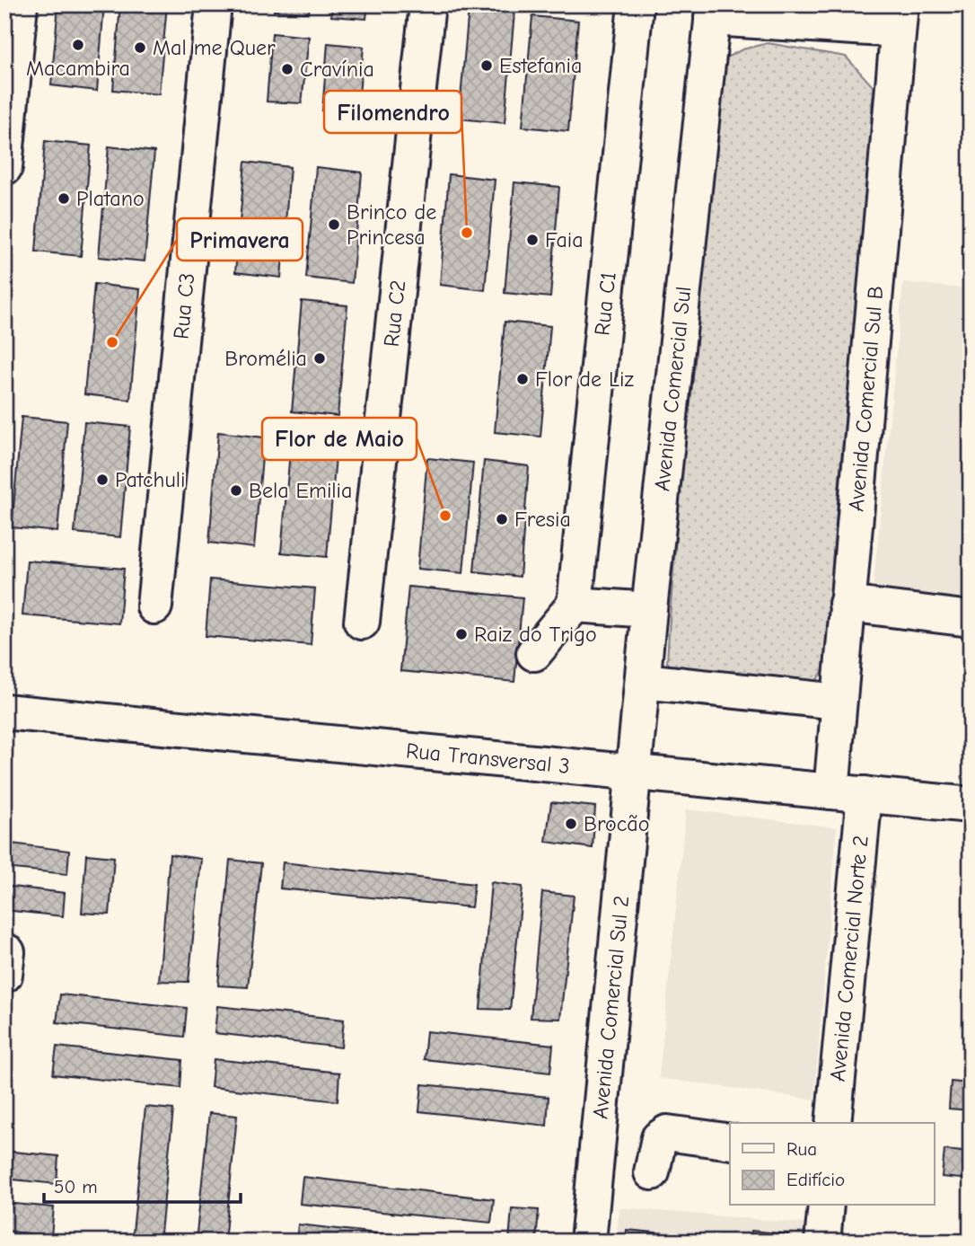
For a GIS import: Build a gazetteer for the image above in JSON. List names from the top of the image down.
{
  "streets": {
    "street": [
      "Rua C1",
      "Rua C3",
      "Rua C2",
      "Avenida Comercial Sul",
      "Avenida Comercial Sul B",
      "Rua Transversal 3",
      "Avenida Comercial Norte 2",
      "Avenida Comercial Sul 2"
    ]
  },
  "crossings": [
    ["Avenida Comercial Sul", "Rua Transversal 3"],
    ["Avenida Comercial Sul", "Avenida Comercial Sul 2"],
    ["Avenida Comercial Sul B", "Rua Transversal 3"],
    ["Rua Transversal 3", "Avenida Comercial Norte 2"],
    ["Rua Transversal 3", "Avenida Comercial Sul 2"]
  ],
  "places": [
    "Macambira",
    "Mal me Quer",
    "Estefania",
    "Cravínia",
    "Platano",
    "Brinco de Princesa",
    "Filomendro",
    "Faia",
    "Primavera",
    "Bromélia",
    "Flor de Liz",
    "Patchuli",
    "Bela Emilia",
    "Flor de Maio",
    "Fresia",
    "Raiz do Trigo",
    "Brocão"
  ],
  "legend": ["Rua", "Edifício"],
  "scale_bar": "50 m"
}
